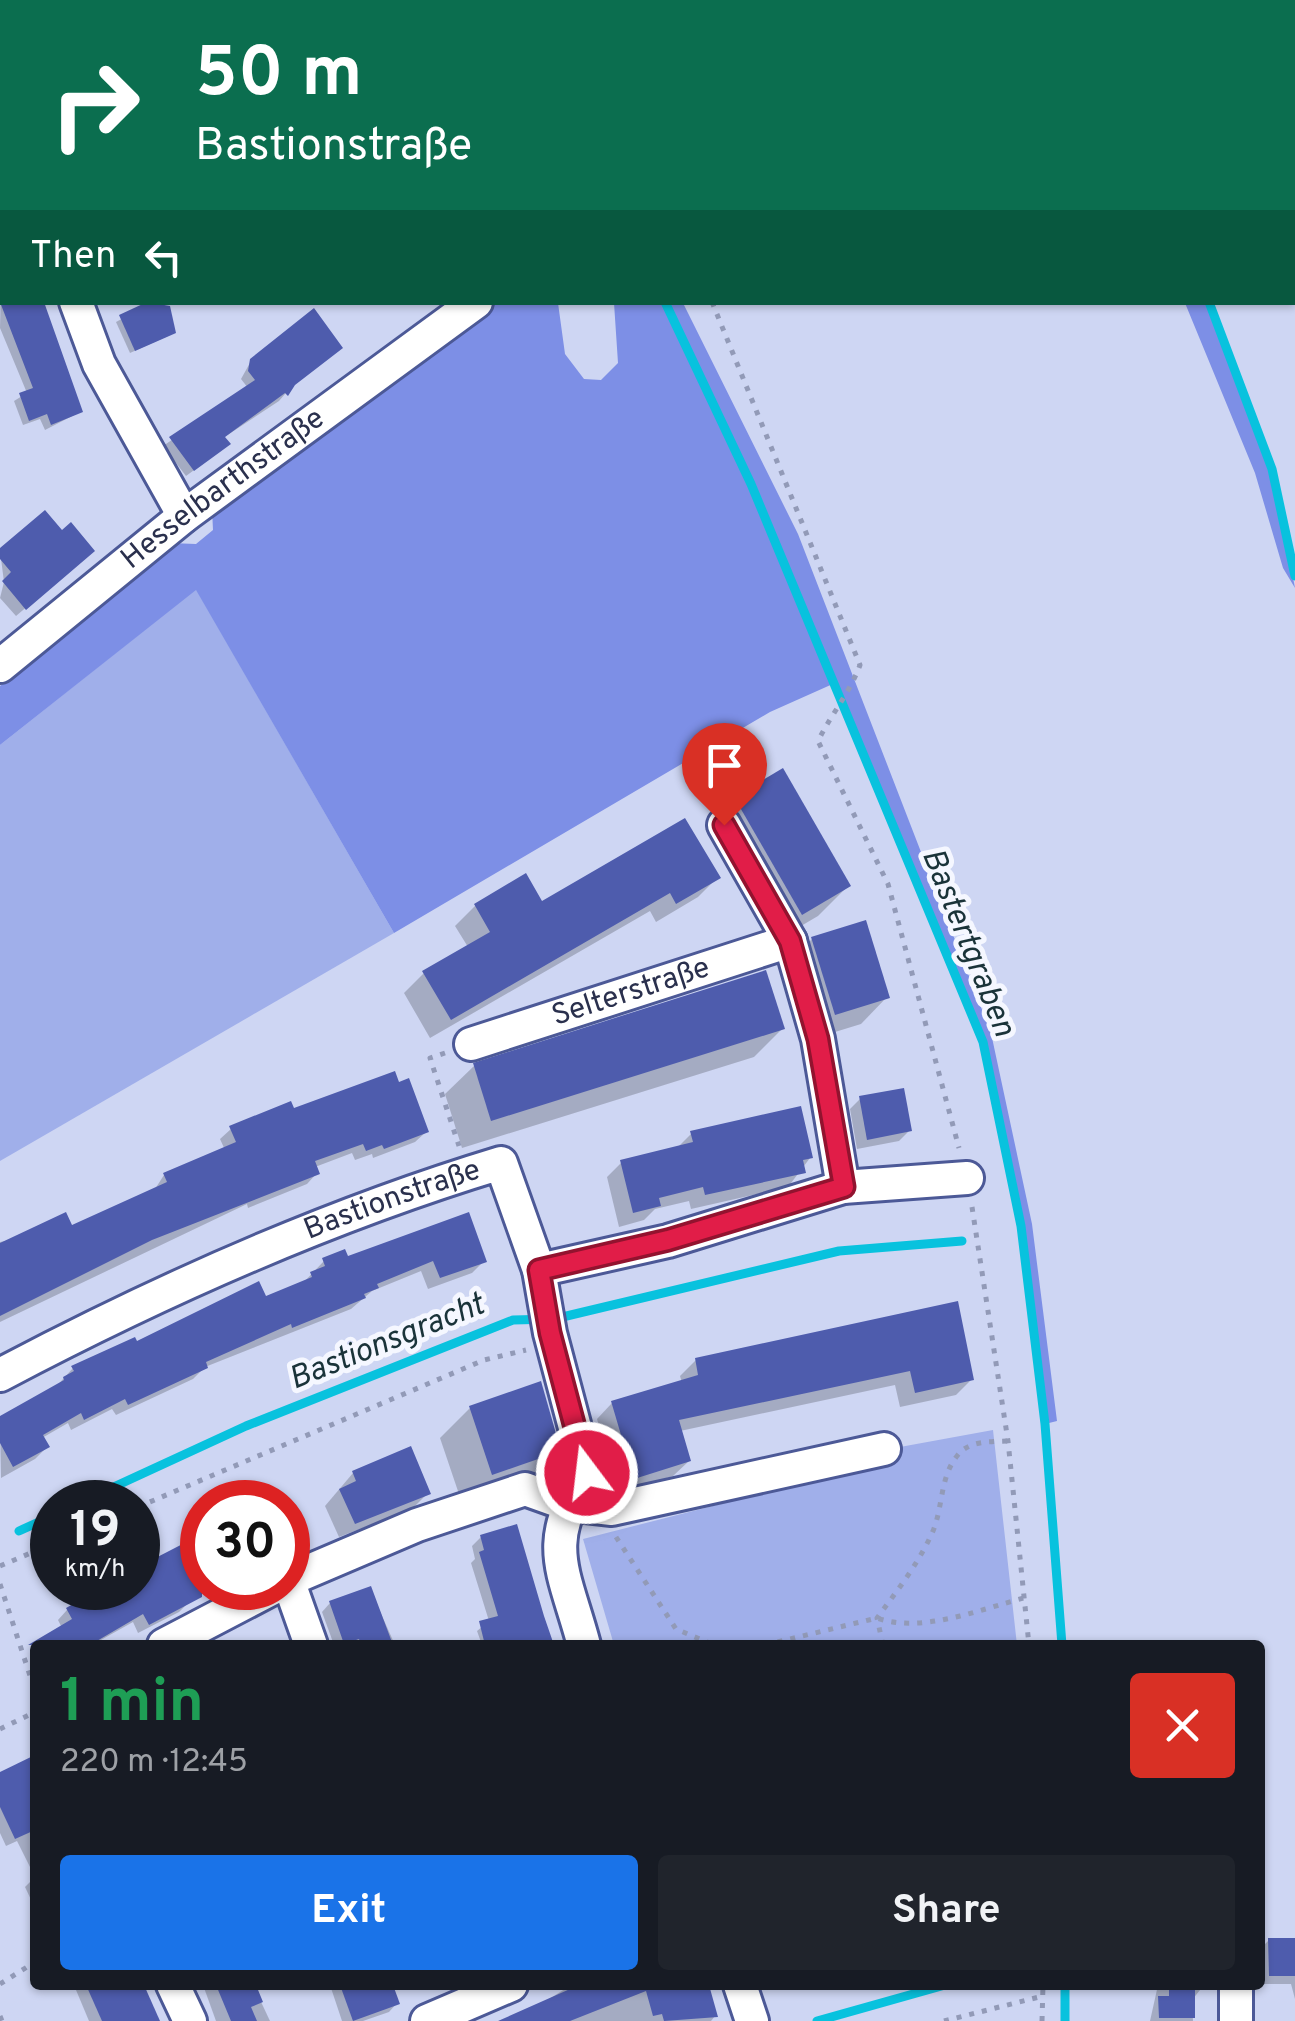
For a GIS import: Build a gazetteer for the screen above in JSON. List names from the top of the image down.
{
  "streets": {
    "street": ["Hesselbarthstraße", "Selterstraße", "Bastionstraße"]
  },
  "water": ["Bastertgraben", "Bastionsgracht"],
  "page": {
    "turn": ["50 m", "Bastionstraße"],
    "then": "Then",
    "speed": "19 km/h",
    "limit": "30",
    "heading": ["1 min", "220 m · 12:45"],
    "buttons": ["Exit", "Share"]
  }
}
